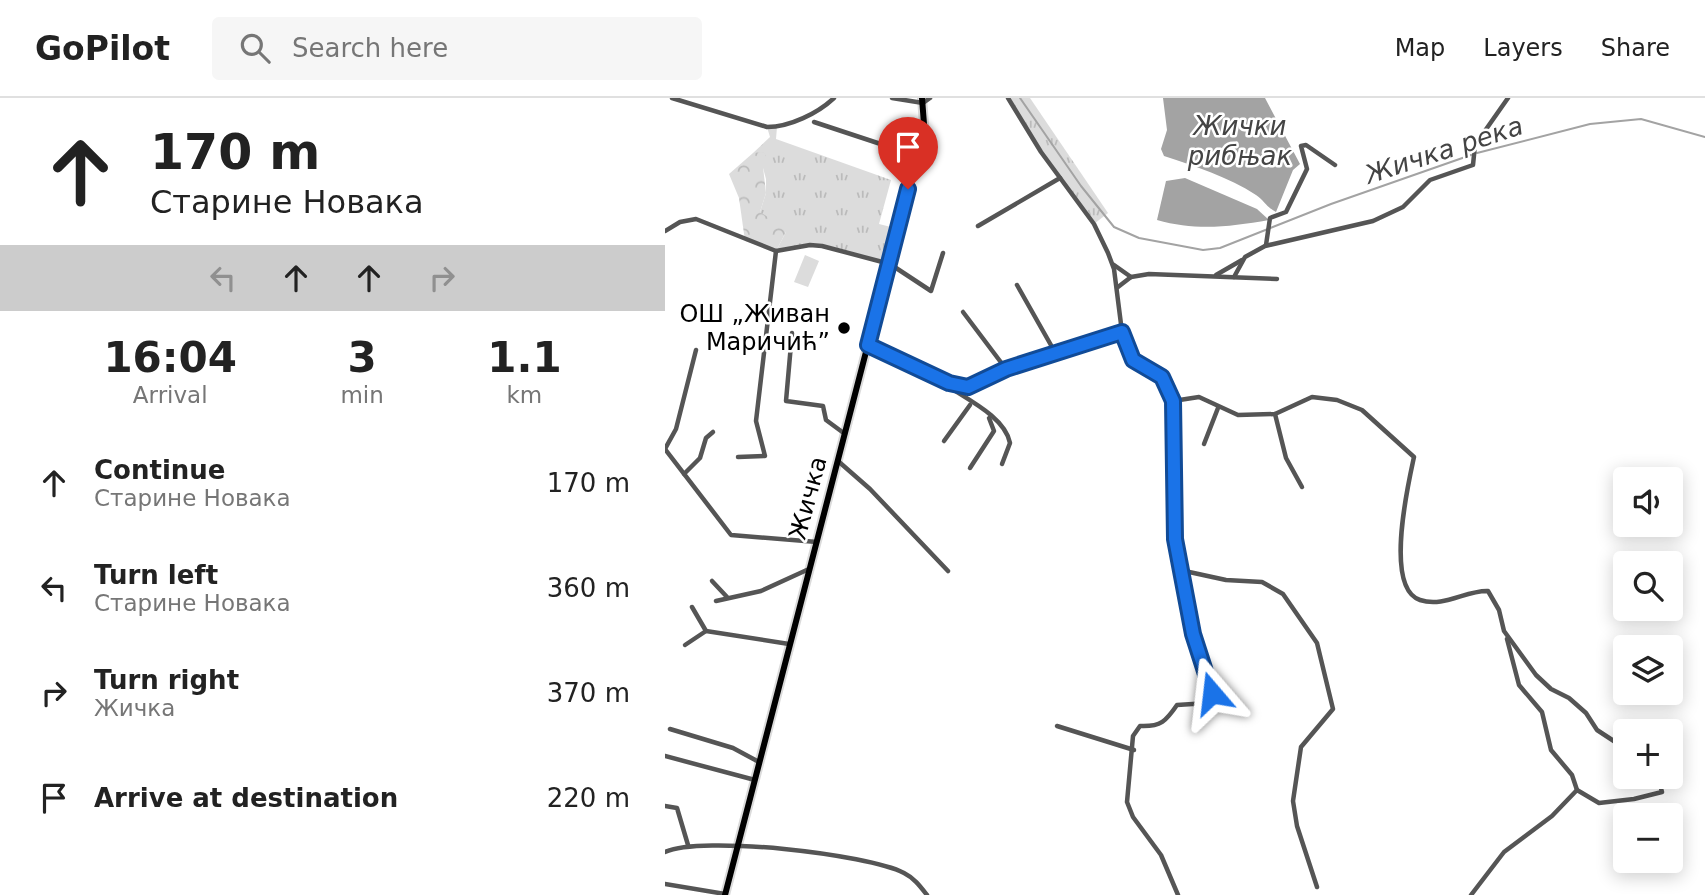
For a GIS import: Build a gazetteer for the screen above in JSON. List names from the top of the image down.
{
  "streets": {
    "main road": ["Жичка"]
  },
  "water": ["Жички рибњак", "Жичка река"],
  "places": ["ОШ „Живан Маричић”"],
  "page": {
    "header": "GoPilot",
    "search": "Search here",
    "nav": ["Map", "Layers", "Share"],
    "turn": ["170 m", "Старине Новака"],
    "eta": [
      "16:04",
      "Arrival",
      "3",
      "min",
      "1.1",
      "km"
    ],
    "list": [
      {
        "name": "Continue",
        "note": "Старине Новака",
        "value": "170 m"
      },
      {
        "name": "Turn left",
        "note": "Старине Новака",
        "value": "360 m"
      },
      {
        "name": "Turn right",
        "note": "Жичка",
        "value": "370 m"
      },
      {
        "name": "Arrive at destination",
        "value": "220 m"
      }
    ],
    "map_buttons": ["+", "−"]
  }
}
